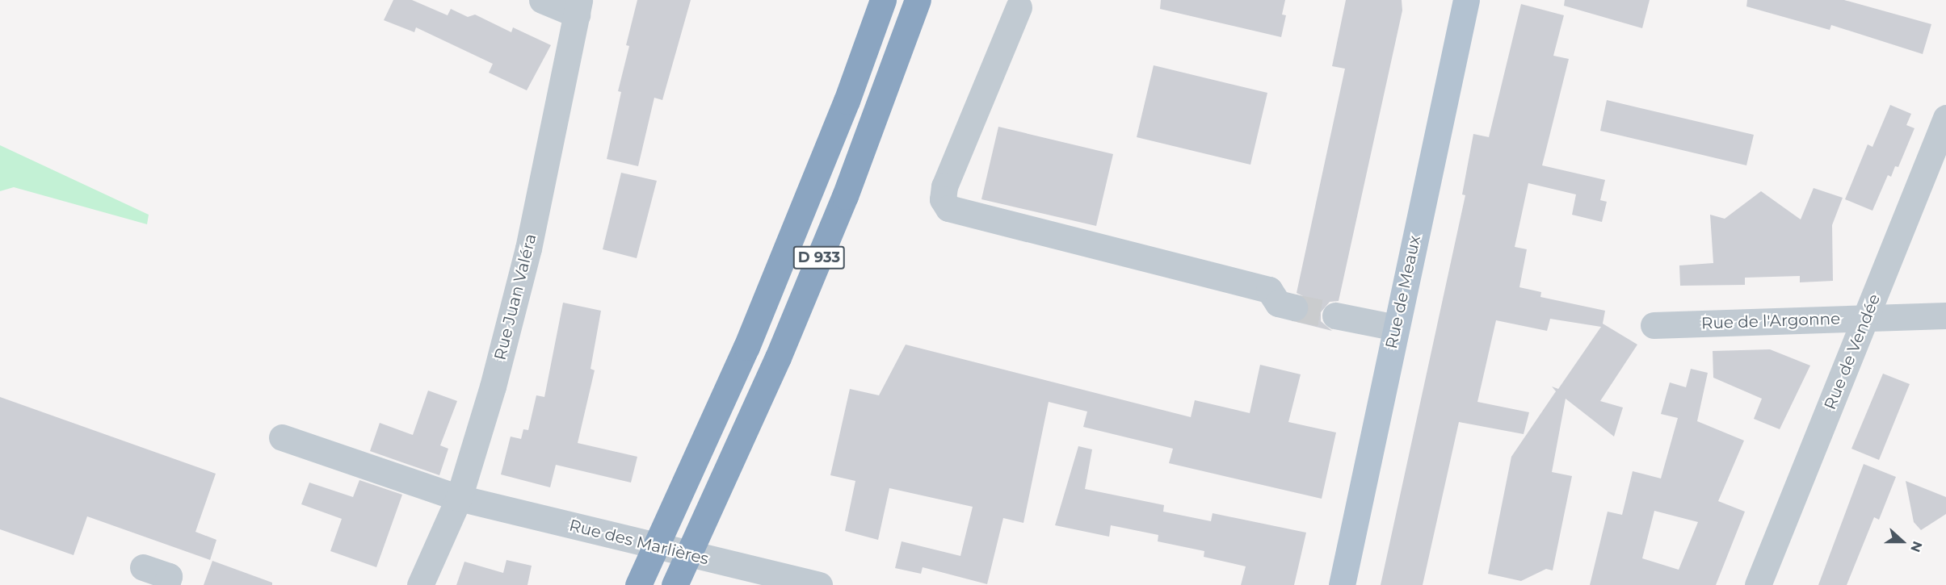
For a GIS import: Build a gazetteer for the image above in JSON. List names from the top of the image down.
{
  "streets": {
    "highway": ["D 933"],
    "main road": ["Rue de Meaux"],
    "street": [
      "Rue Juan Valéra",
      "Rue de l'Argonne",
      "Rue de Vendée",
      "Rue des Marlières"
    ]
  },
  "crossings": [
    ["Rue Juan Valéra", "Rue des Marlières"],
    ["Rue de l'Argonne", "Rue de Vendée"]
  ],
  "north": "right"
}
